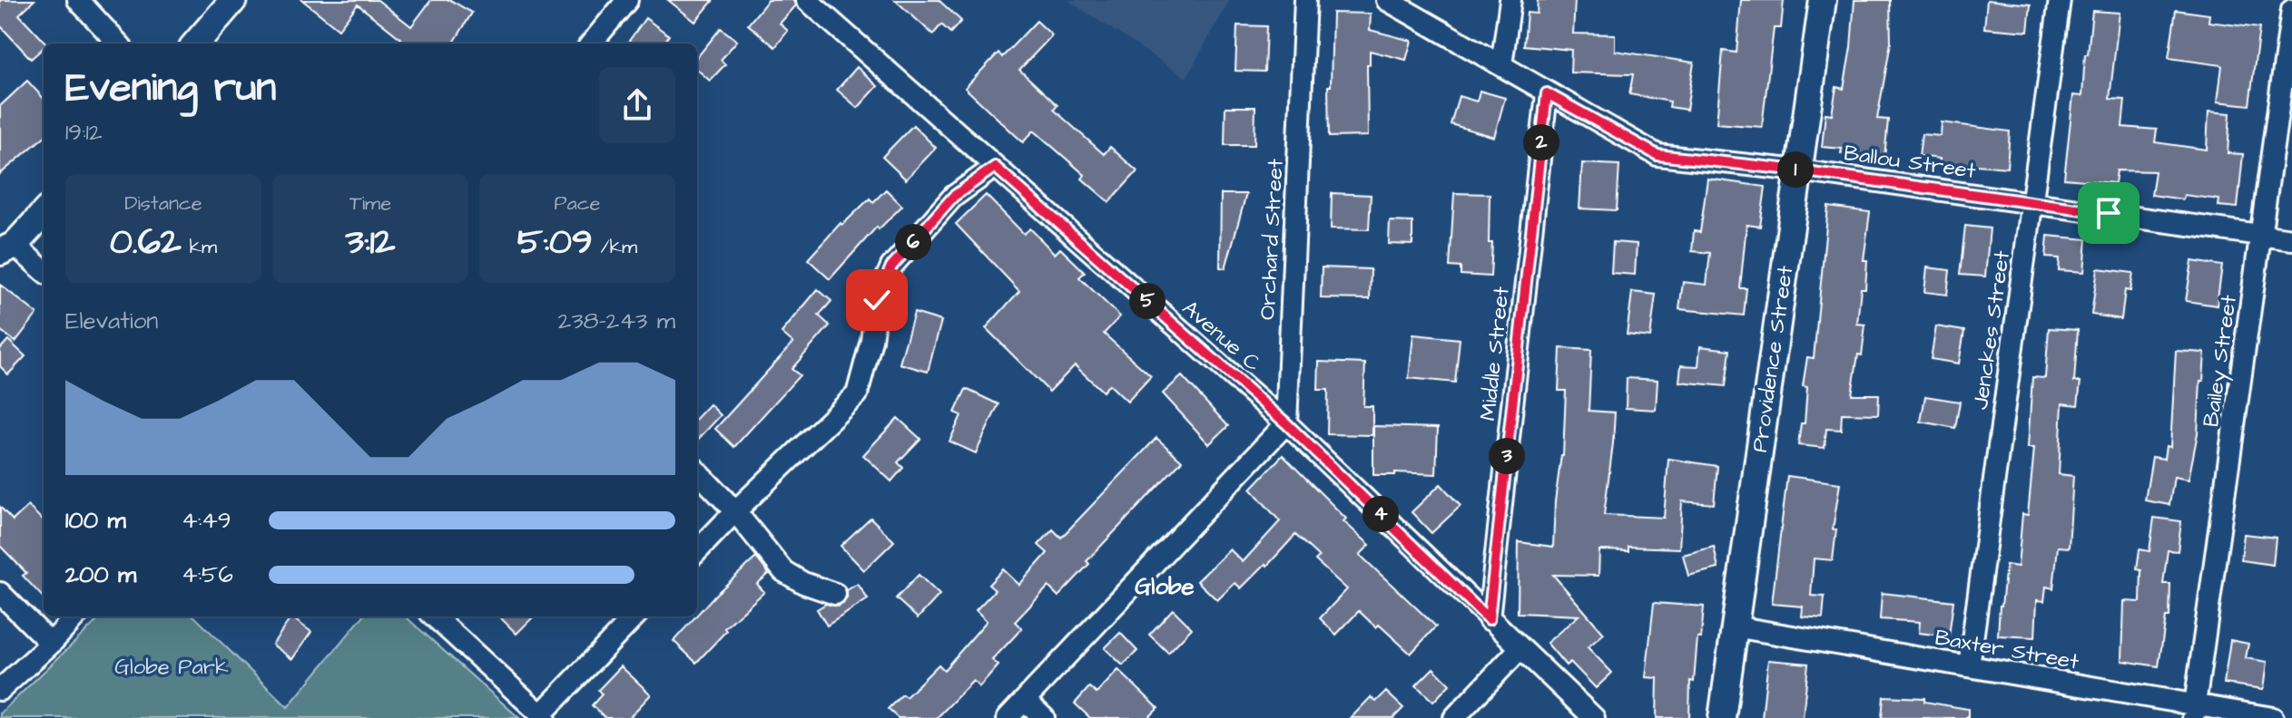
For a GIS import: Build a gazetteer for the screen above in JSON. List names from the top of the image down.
{
  "streets": {
    "main road": ["Providence Street"],
    "street": [
      "Ballou Street",
      "Orchard Street",
      "Jenckes Street",
      "Avenue C",
      "Middle Street",
      "Bailey Street",
      "Baxter Street"
    ]
  },
  "crossings": [
    ["Ballou Street", "Jenckes Street"],
    ["Ballou Street", "Middle Street"],
    ["Ballou Street", "Providence Street"],
    ["Ballou Street", "Bailey Street"],
    ["Orchard Street", "Avenue C"],
    ["Jenckes Street", "Baxter Street"],
    ["Avenue C", "Middle Street"],
    ["Providence Street", "Baxter Street"],
    ["Bailey Street", "Baxter Street"]
  ],
  "districts": ["Globe"],
  "parks": ["Globe Park"],
  "page": {
    "heading": ["Evening run", "19:12"],
    "pins": [
      "2",
      "1",
      "6",
      "5",
      "3",
      "4"
    ],
    "stats": [
      ["Distance", "0.62 km"],
      ["Time", "3:12"],
      ["Pace", "5:09 /km"]
    ],
    "chart": ["Elevation", "238–243 m"],
    "list": [
      {
        "name": "100 m",
        "note": "4:49"
      },
      {
        "name": "200 m",
        "note": "4:56"
      }
    ]
  }
}
